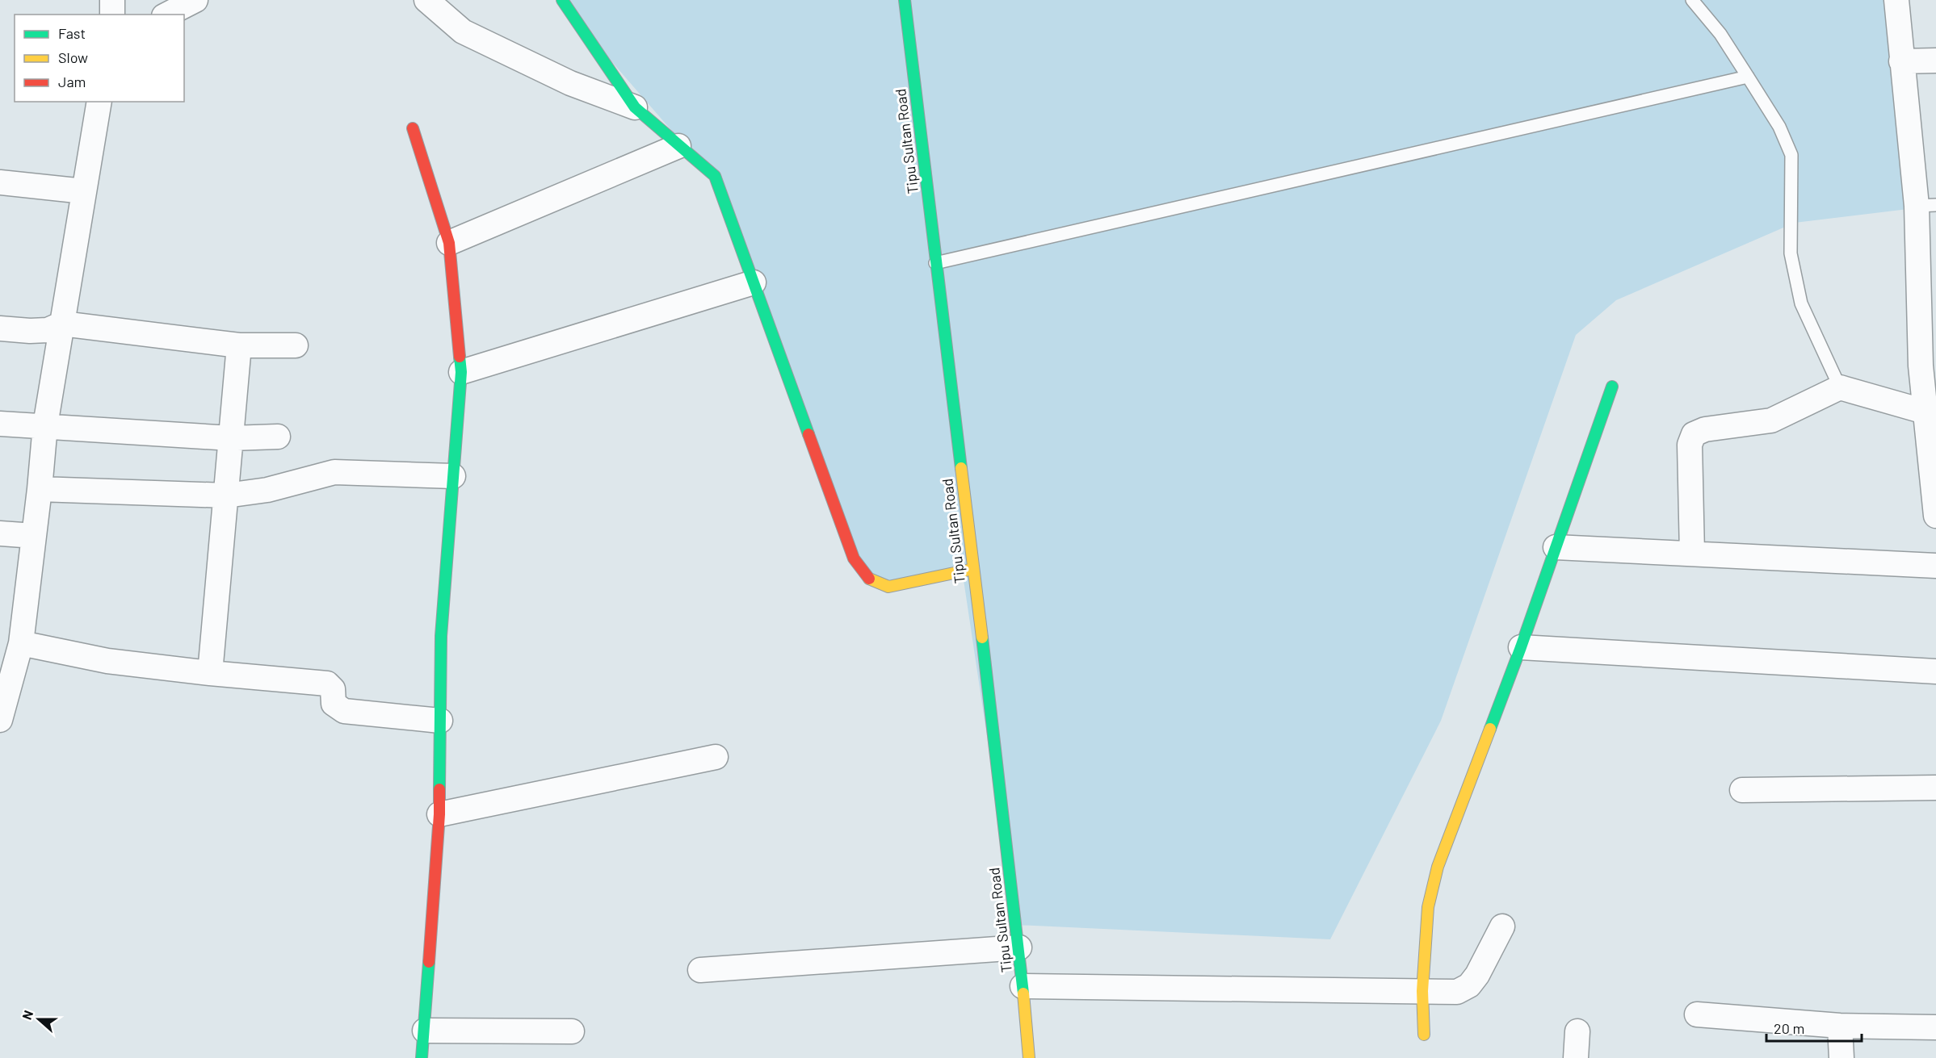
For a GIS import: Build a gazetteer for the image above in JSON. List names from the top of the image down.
{
  "streets": {
    "street": ["Tipu Sultan Road"]
  },
  "legend": ["Fast", "Slow", "Jam"],
  "scale_bar": "20 m",
  "north": "left"
}
